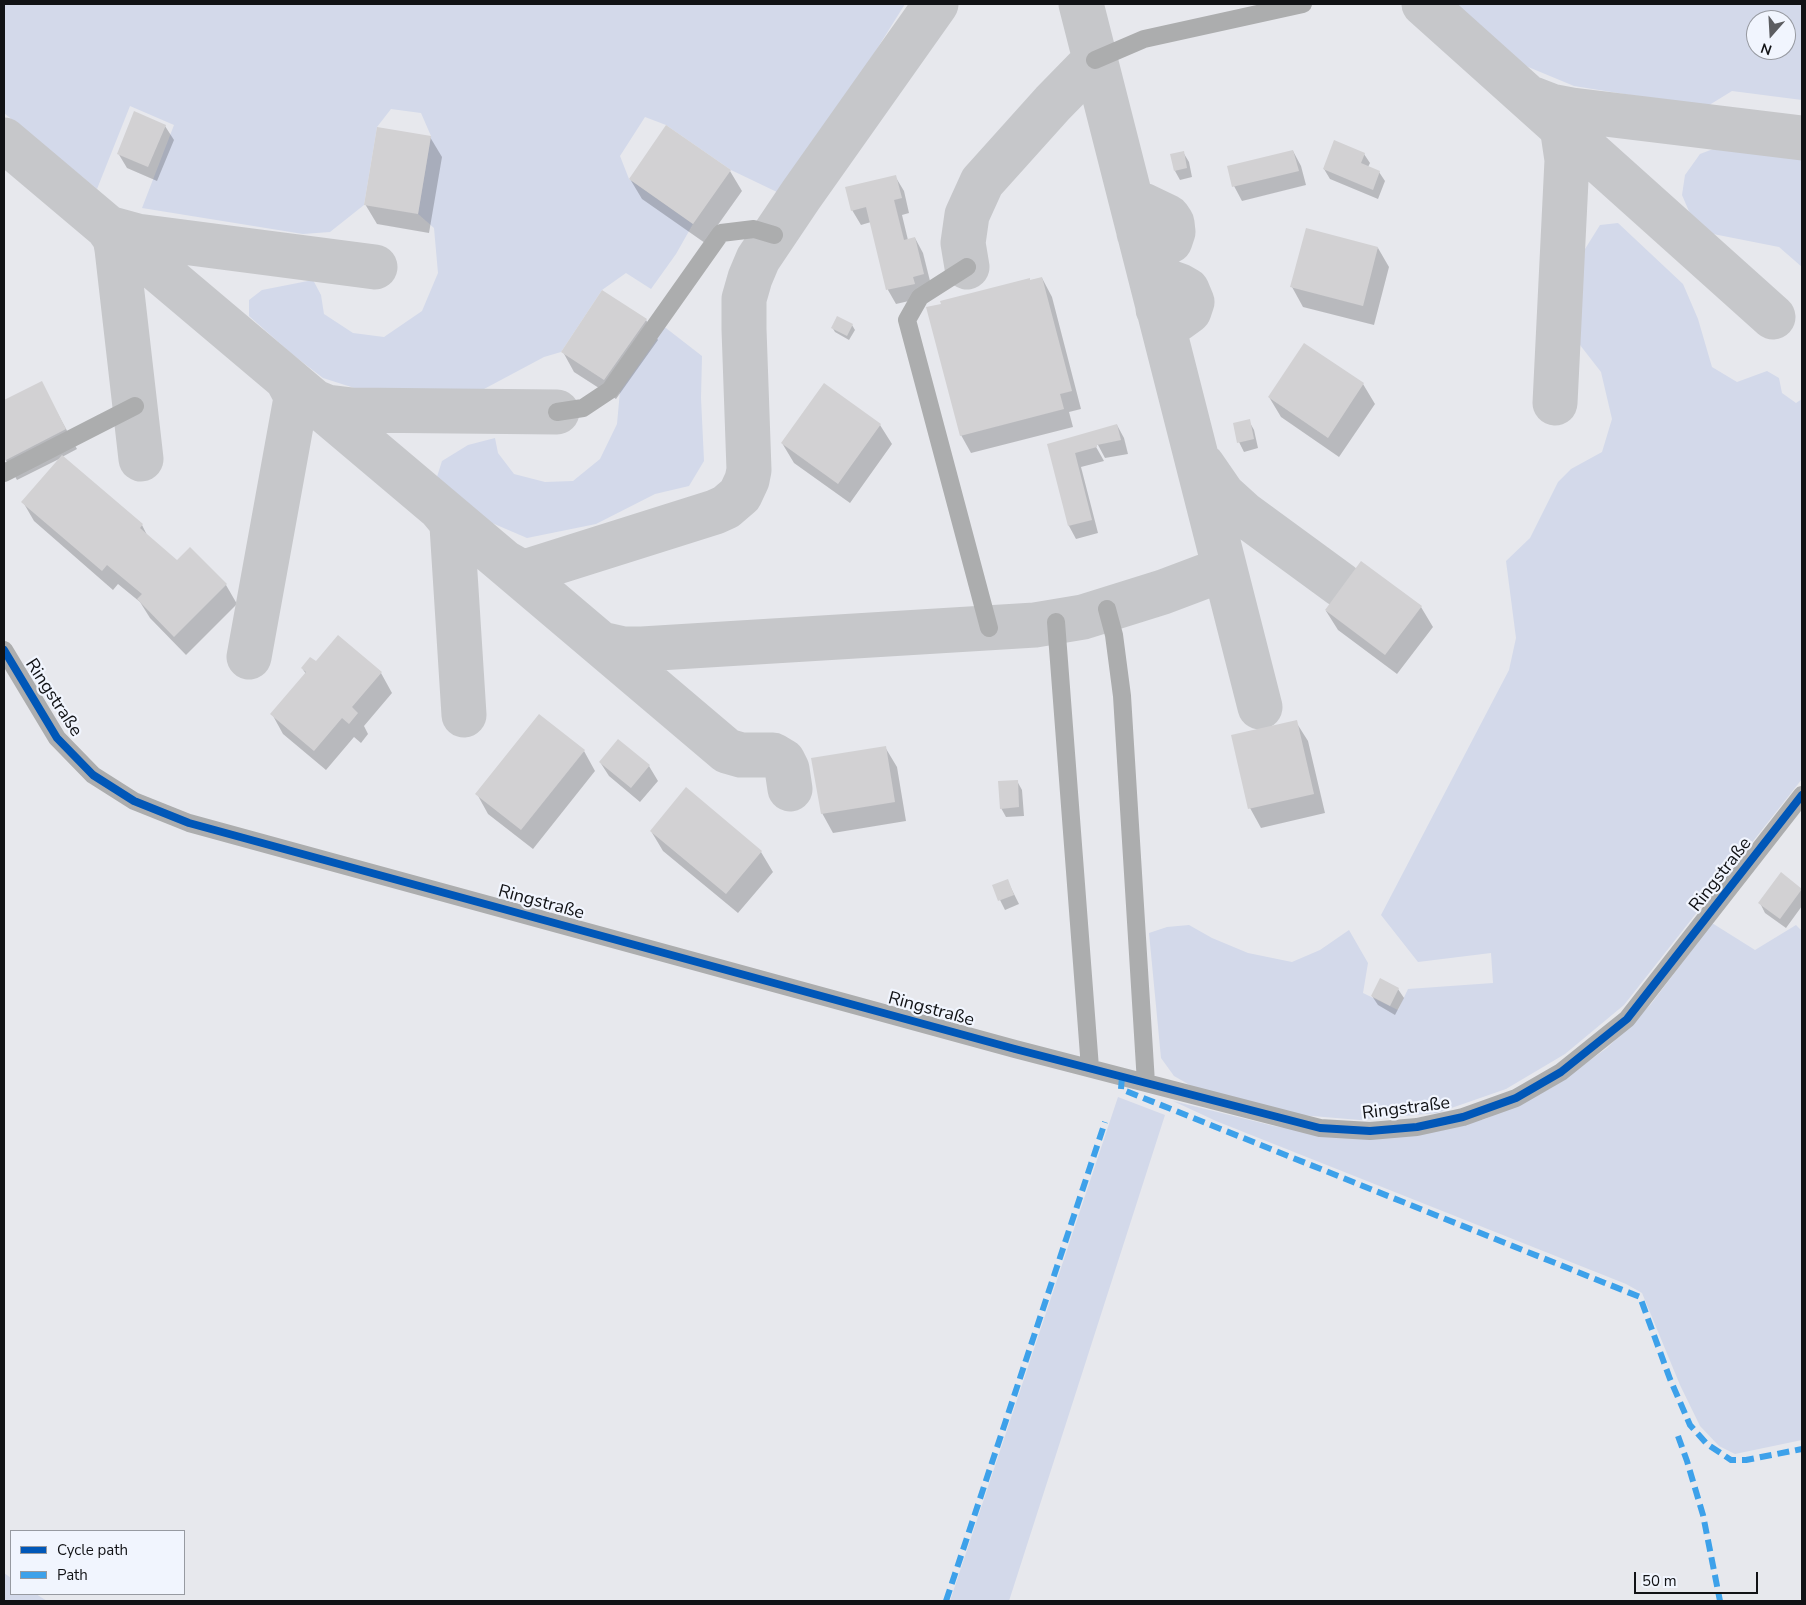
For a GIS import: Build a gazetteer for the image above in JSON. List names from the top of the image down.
{
  "streets": {
    "street": ["Ringstraße"]
  },
  "legend": ["Cycle path", "Path"],
  "scale_bar": "50 m",
  "north": "bottom"
}
